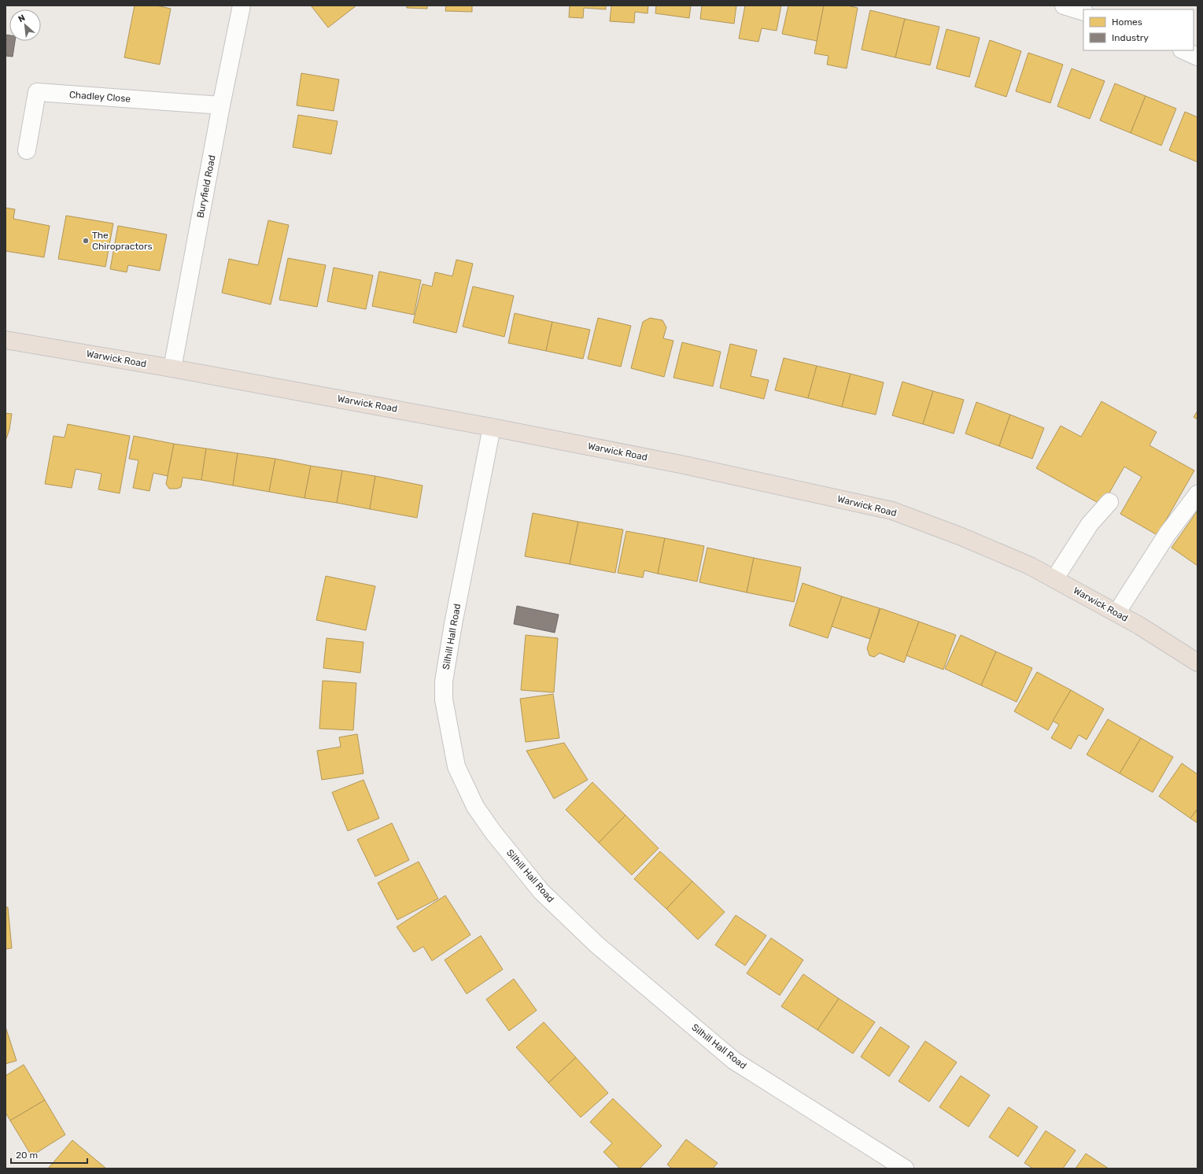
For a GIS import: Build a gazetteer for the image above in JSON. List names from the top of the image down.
{
  "streets": {
    "highway": ["Warwick Road"],
    "street": ["Chadley Close", "Buryfield Road", "Silhill Hall Road"]
  },
  "crossings": [
    ["Chadley Close", "Buryfield Road"],
    ["Buryfield Road", "Warwick Road"],
    ["Warwick Road", "Silhill Hall Road"]
  ],
  "places": ["The Chiropractors"],
  "legend": ["Homes", "Industry"],
  "scale_bar": "20 m",
  "north": "top left"
}
